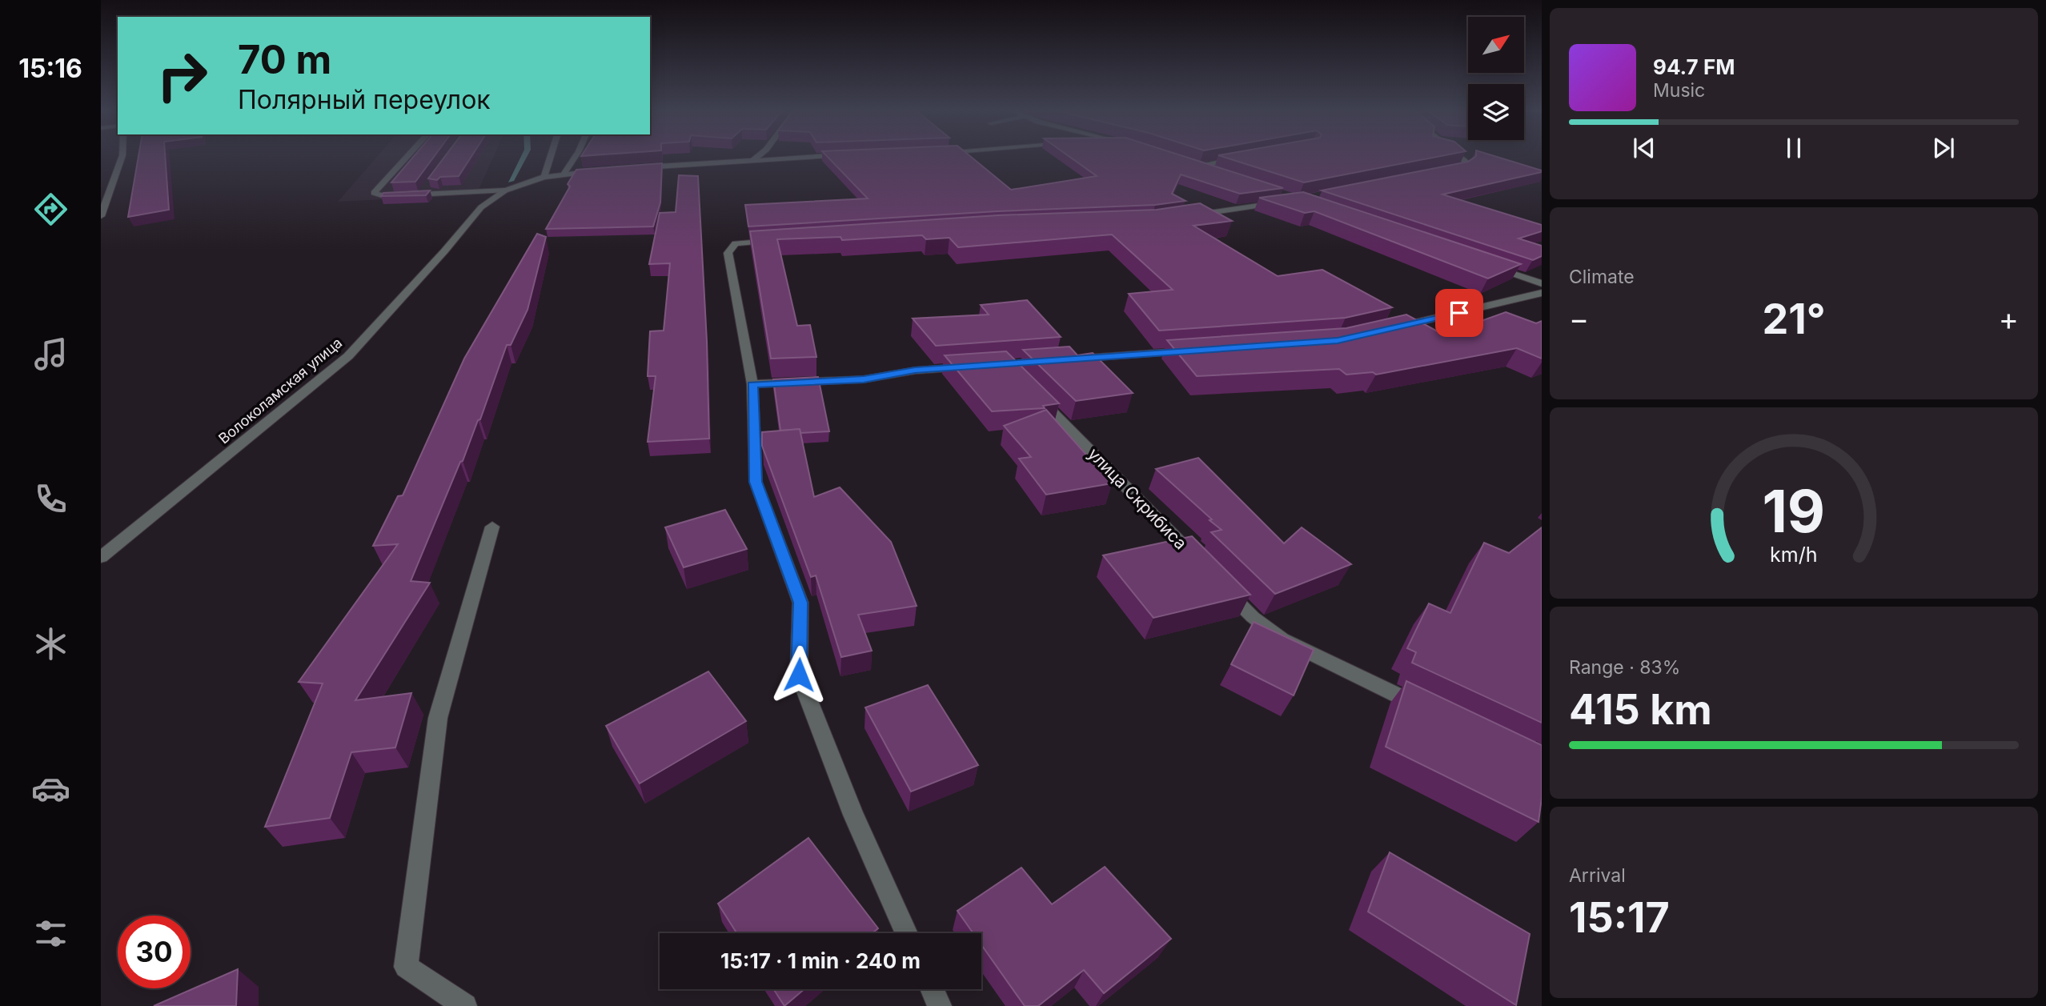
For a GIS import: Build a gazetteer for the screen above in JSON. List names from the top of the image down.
{
  "streets": {
    "street": ["Волоколамская улица", "улица Скрибиса"]
  },
  "north": "top right",
  "page": {
    "tabs": "15:16",
    "turn": ["70 m", "Полярный переулок"],
    "song": ["94.7 FM", "Music"],
    "tile": [
      "Climate",
      ["Range · 83%", "415 km"],
      ["Arrival", "15:17"]
    ],
    "heat": ["−", "21°", "+"],
    "limit": "30",
    "trip": "15:17 · 1 min · 240 m",
    "gauge": ["19", "km/h"]
  }
}
